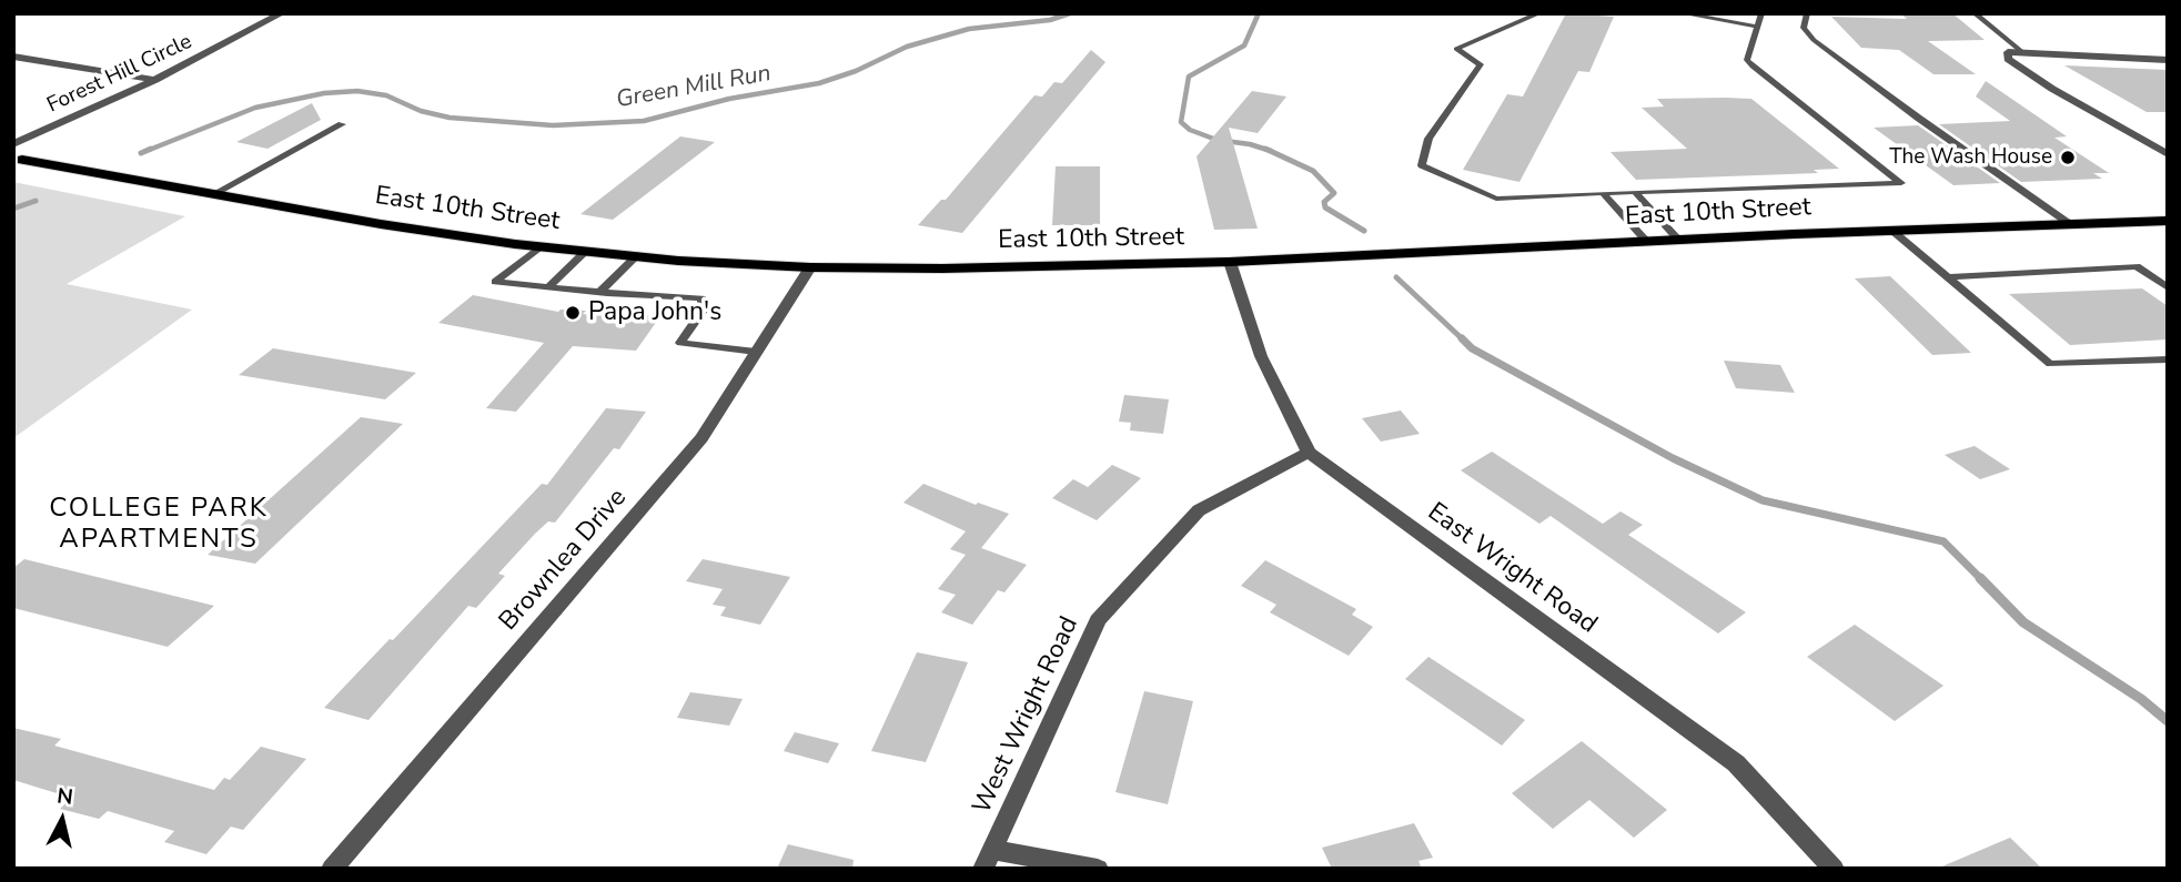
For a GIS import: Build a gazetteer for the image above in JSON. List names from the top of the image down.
{
  "streets": {
    "main road": ["East 10th Street"],
    "street": [
      "Forest Hill Circle",
      "Brownlea Drive",
      "East Wright Road",
      "West Wright Road"
    ]
  },
  "crossings": [
    ["East 10th Street", "Brownlea Drive"],
    ["East 10th Street", "East Wright Road"],
    ["East Wright Road", "West Wright Road"]
  ],
  "districts": ["COLLEGE PARK APARTMENTS"],
  "water": ["Green Mill Run"],
  "places": ["The Wash House", "Papa John's"],
  "north": "top"
}
